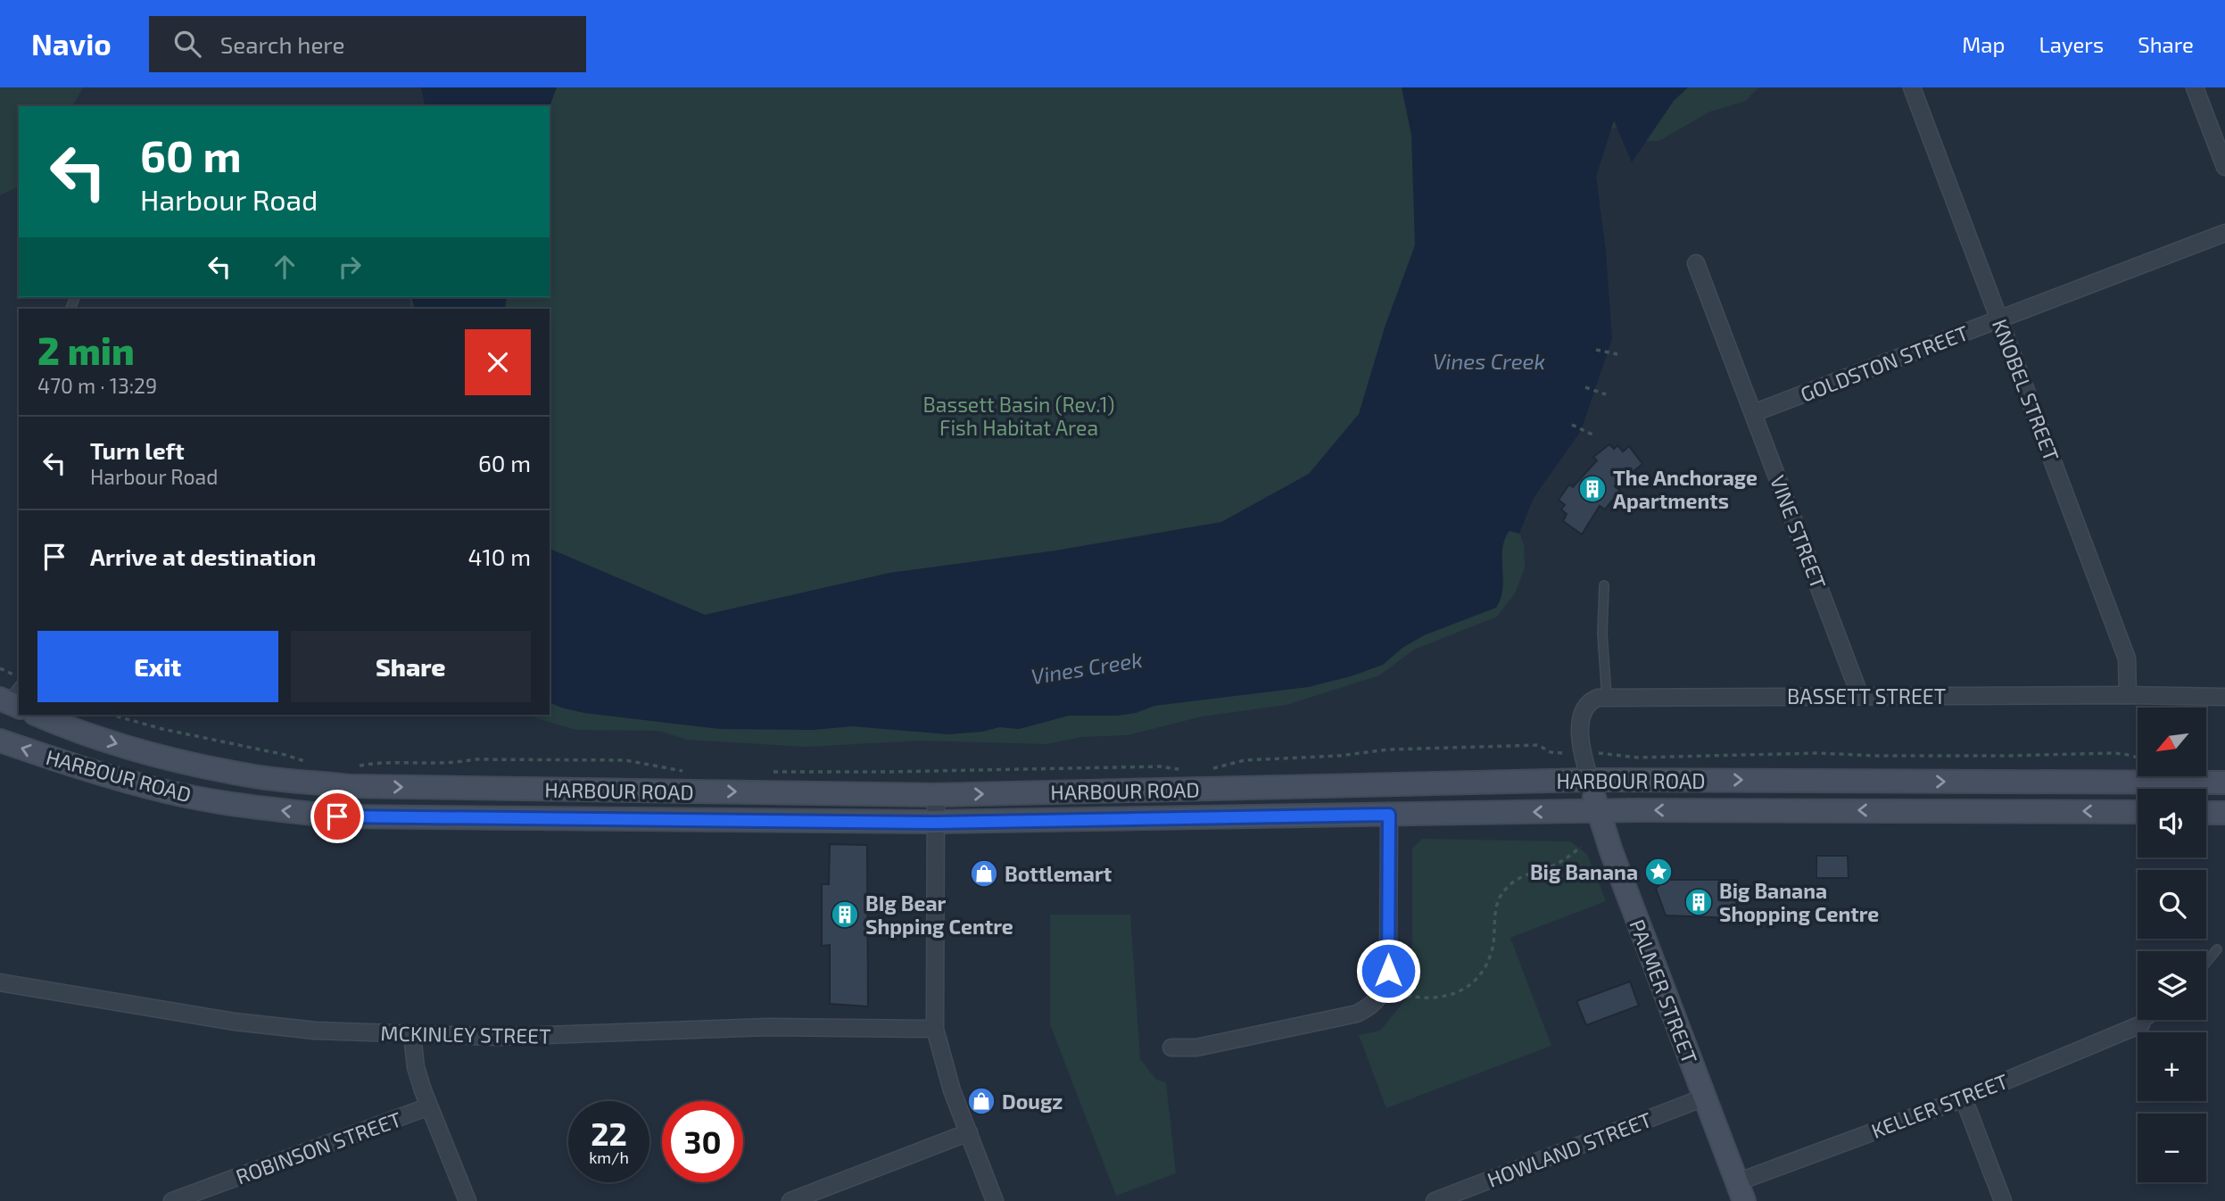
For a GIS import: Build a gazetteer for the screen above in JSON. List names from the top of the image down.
{
  "streets": {
    "main road": ["HARBOUR ROAD", "PALMER STREET"],
    "street": [
      "GOLDSTON STREET",
      "KNOBEL STREET",
      "VINE STREET",
      "BASSETT STREET",
      "MCKINLEY STREET",
      "KELLER STREET",
      "ROBINSON STREET",
      "HOWLAND STREET"
    ]
  },
  "crossings": [
    ["GOLDSTON STREET", "KNOBEL STREET"],
    ["GOLDSTON STREET", "VINE STREET"],
    ["KNOBEL STREET", "BASSETT STREET"],
    ["VINE STREET", "BASSETT STREET"],
    ["HARBOUR ROAD", "PALMER STREET"],
    ["PALMER STREET", "KELLER STREET"],
    ["PALMER STREET", "HOWLAND STREET"]
  ],
  "water": ["Vines Creek"],
  "parks": ["Bassett Basin (Rev.1) Fish Habitat Area"],
  "places": {
    "building": ["The Anchorage Apartments", "Big Banana Shopping Centre", "BIg Bear Shpping Centre"],
    "place": ["Big Banana"],
    "shop": ["Bottlemart", "Dougz"]
  },
  "north": "bottom left",
  "page": {
    "header": "Navio",
    "search": "Search here",
    "nav": ["Map", "Layers", "Share"],
    "turn": ["60 m", "Harbour Road"],
    "heading": ["2 min", "470 m · 13:29"],
    "list": [
      {
        "name": "Turn left",
        "note": "Harbour Road",
        "value": "60 m"
      },
      {
        "name": "Arrive at destination",
        "value": "410 m"
      }
    ],
    "buttons": ["Exit", "Share"],
    "map_buttons": ["+", "−"],
    "speed": "22 km/h",
    "limit": "30"
  }
}
